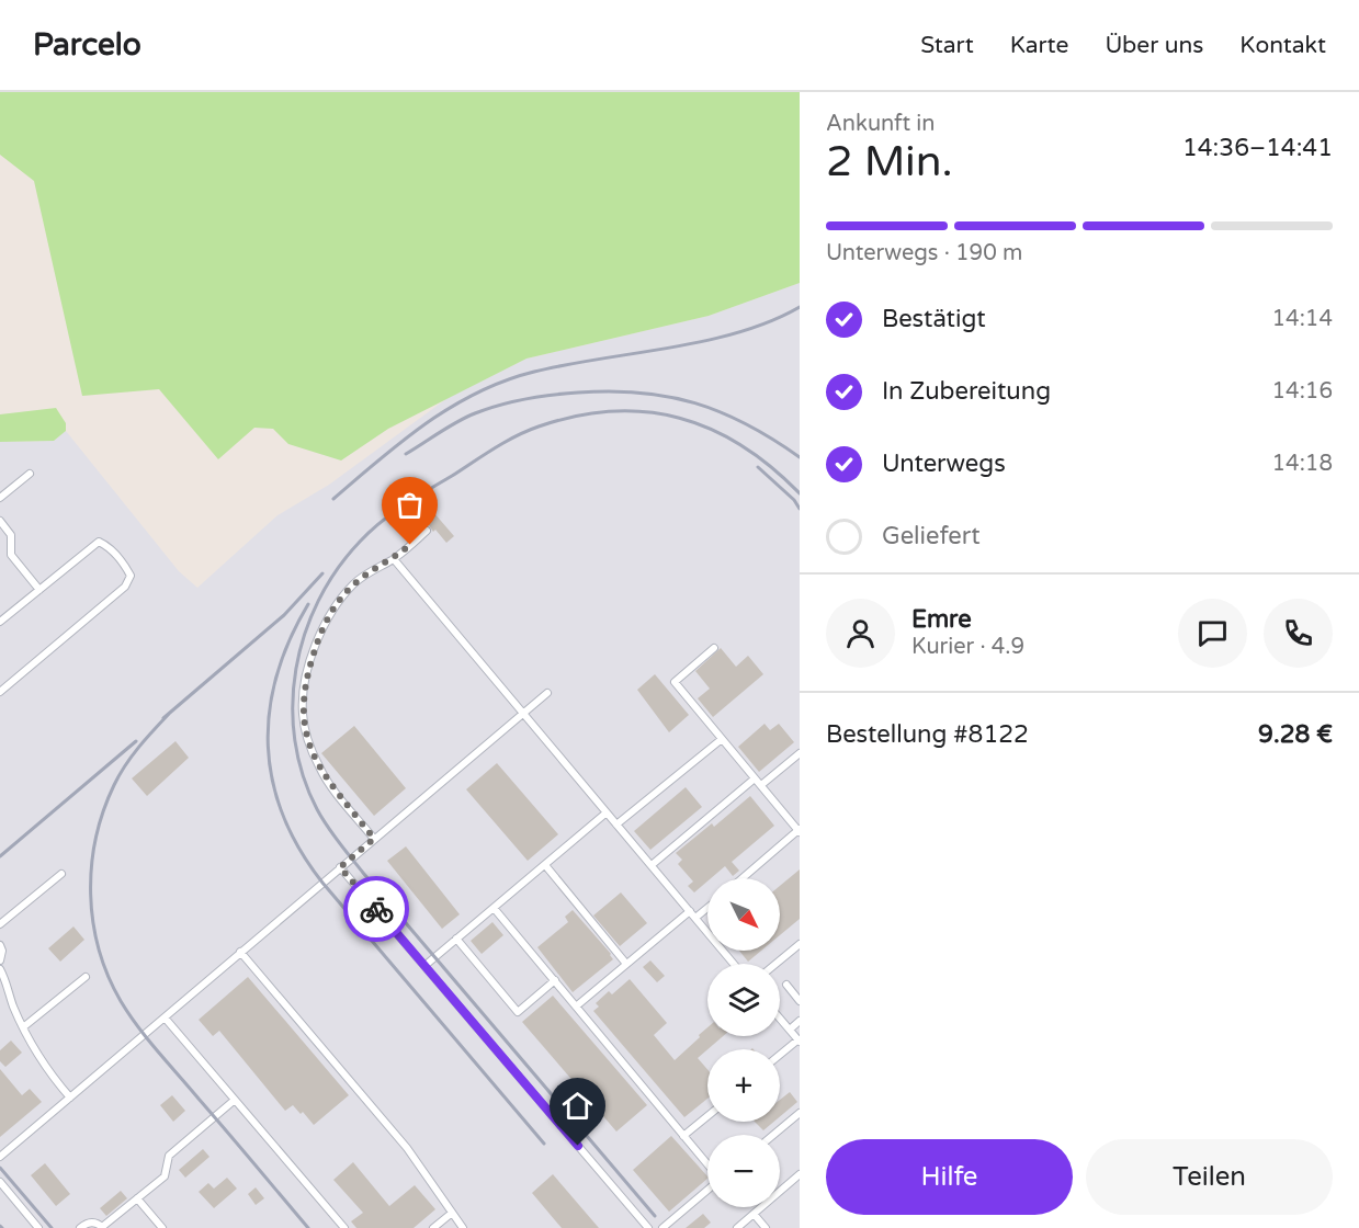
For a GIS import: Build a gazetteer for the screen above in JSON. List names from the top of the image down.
{
  "north": "bottom right",
  "page": {
    "header": "Parcelo",
    "nav": [
      "Start",
      "Karte",
      "Über uns",
      "Kontakt"
    ],
    "heading": ["2 Min.", "Ankunft in", "14:36–14:41"],
    "panel": [
      "Emre",
      "Kurier · 4.9",
      "Bestellung #8122",
      "9.28 €"
    ],
    "bar": "Unterwegs · 190 m",
    "list": [
      ["Bestätigt", "14:14"],
      ["In Zubereitung", "14:16"],
      ["Unterwegs", "14:18"],
      "Geliefert"
    ],
    "map_buttons": ["+", "−"],
    "buttons": ["Hilfe", "Teilen"]
  }
}
